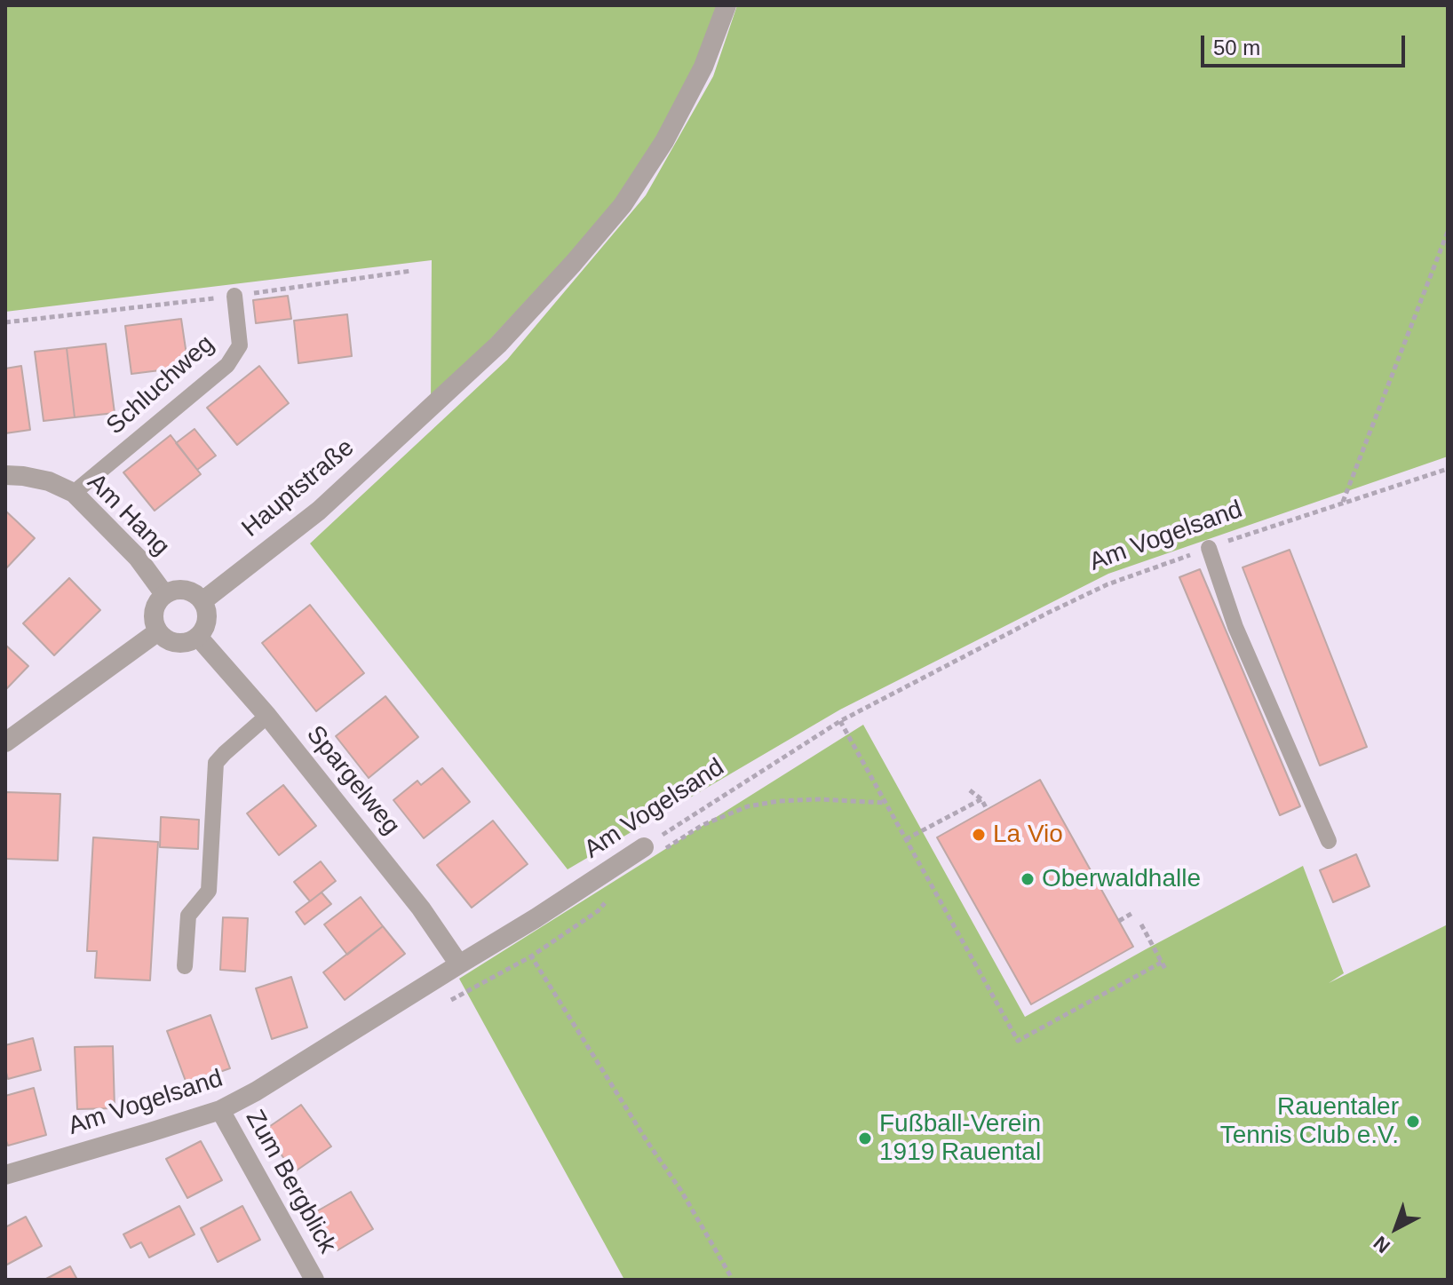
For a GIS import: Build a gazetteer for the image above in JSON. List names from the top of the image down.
{
  "streets": {
    "street": [
      "Hauptstraße",
      "Am Hang",
      "Am Vogelsand",
      "Spargelweg",
      "Zum Bergblick"
    ],
    "lane": ["Schluchweg"]
  },
  "crossings": [
    ["Schluchweg", "Am Hang"],
    ["Hauptstraße", "Am Hang"],
    ["Hauptstraße", "Spargelweg"],
    ["Am Hang", "Spargelweg"],
    ["Am Vogelsand", "Spargelweg"],
    ["Am Vogelsand", "Zum Bergblick"]
  ],
  "places": [
    "La Vio",
    "Oberwaldhalle",
    "Rauentaler Tennis Club e.V.",
    "Fußball-Verein 1919 Rauental"
  ],
  "scale_bar": "50 m",
  "north": "bottom left"
}
